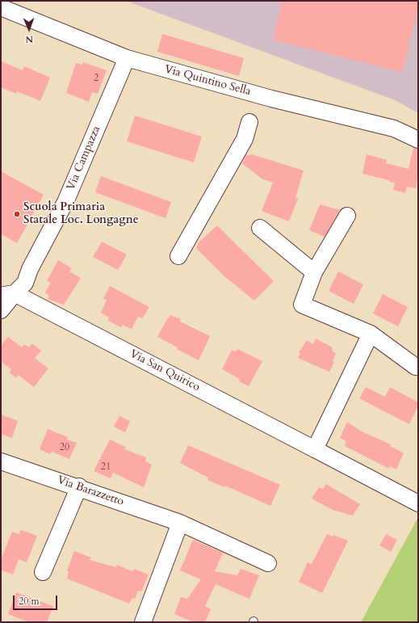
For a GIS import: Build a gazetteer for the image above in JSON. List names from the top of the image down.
{
  "streets": {
    "street": [
      "Via Quintino Sella",
      "Via Campazza",
      "Via San Quirico",
      "Via Barazzetto"
    ]
  },
  "crossings": [
    ["Via Quintino Sella", "Via Campazza"],
    ["Via Campazza", "Via San Quirico"]
  ],
  "places": ["Scuola Primaria Statale Loc. Longagne"],
  "house_numbers": ["2", "20", "21"],
  "scale_bar": "20 m",
  "north": "bottom"
}
